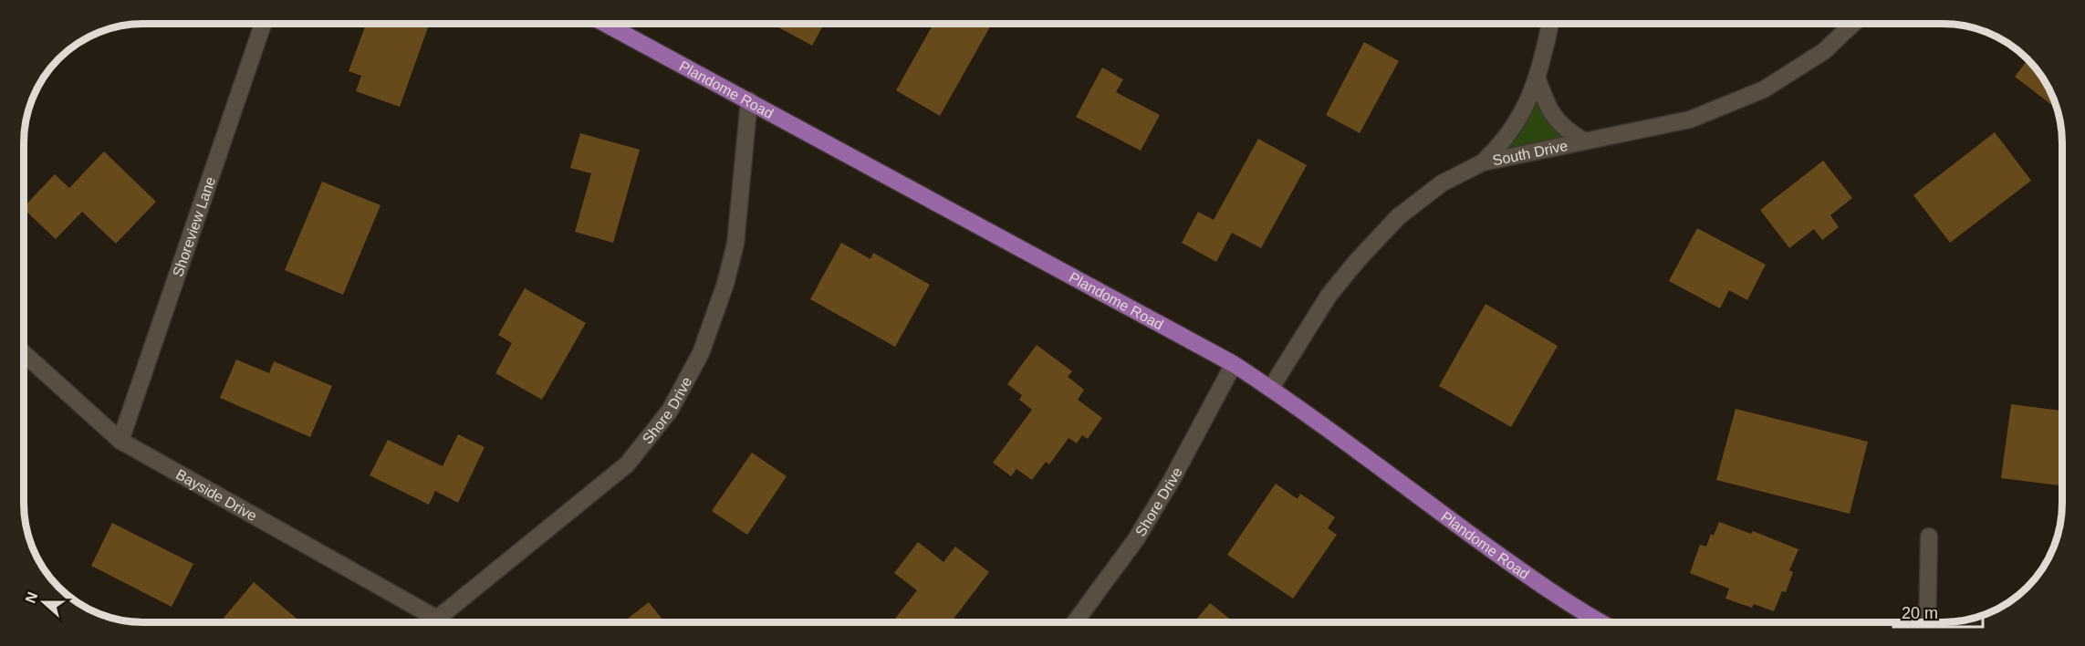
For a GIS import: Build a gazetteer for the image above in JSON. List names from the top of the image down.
{
  "streets": {
    "main road": ["Plandome Road"],
    "street": [
      "South Drive",
      "Shoreview Lane",
      "Shore Drive",
      "Bayside Drive"
    ]
  },
  "crossings": [
    ["Plandome Road", "South Drive"],
    ["Plandome Road", "Shore Drive"],
    ["Shoreview Lane", "Bayside Drive"]
  ],
  "scale_bar": "20 m",
  "north": "left"
}
